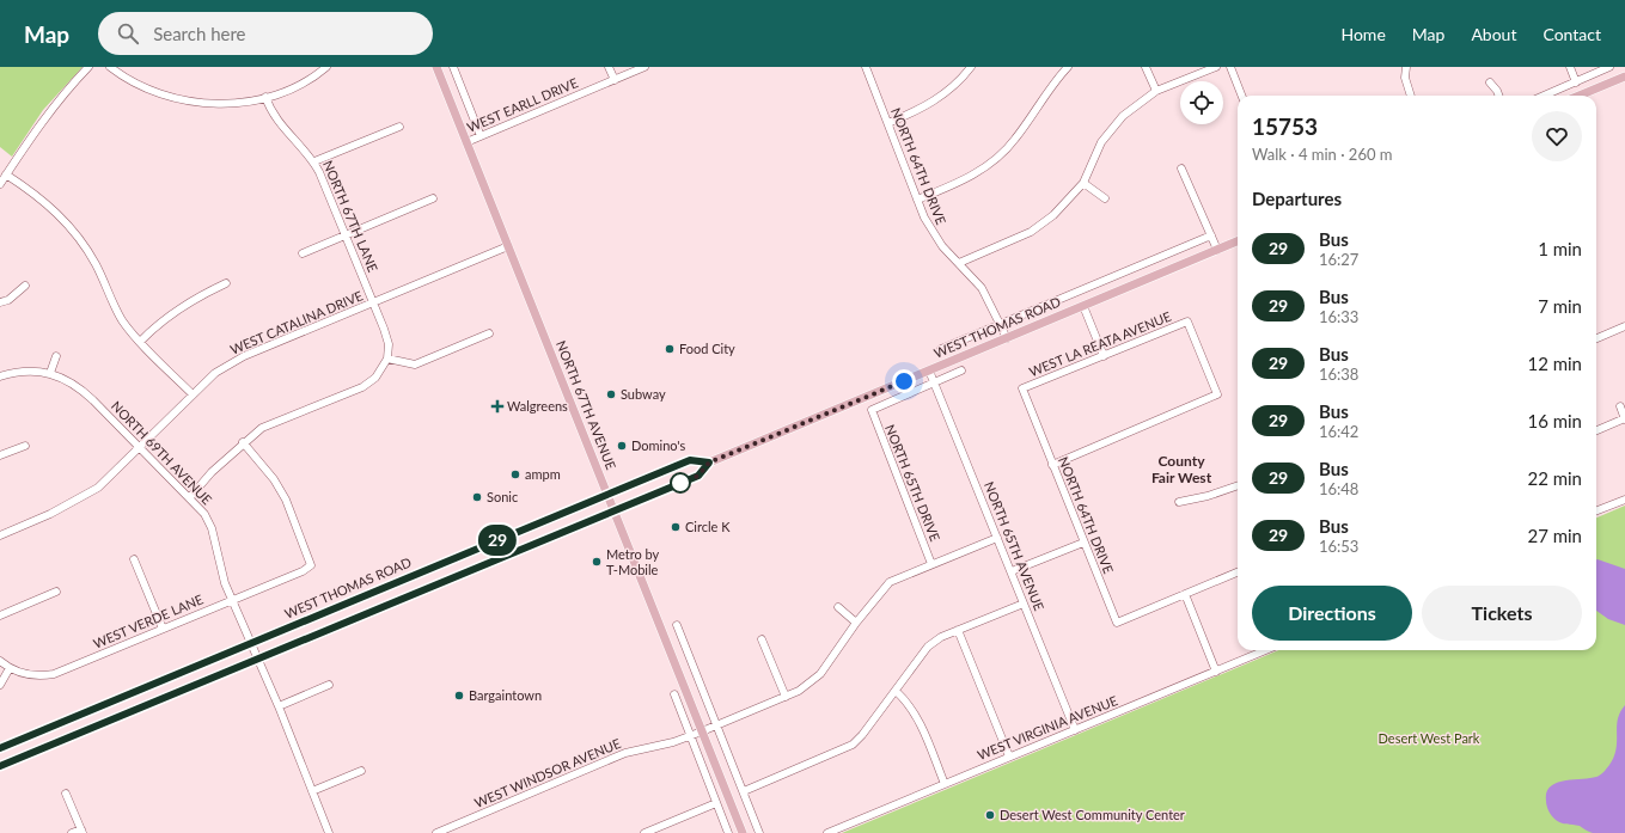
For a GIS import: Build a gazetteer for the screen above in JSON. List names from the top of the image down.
{
  "streets": {
    "main road": ["WEST THOMAS ROAD", "NORTH 67TH AVENUE"],
    "street": [
      "WEST EARLL DRIVE",
      "NORTH 64TH DRIVE",
      "NORTH 67TH LANE",
      "WEST CATALINA DRIVE",
      "WEST LA REATA AVENUE",
      "NORTH 69TH AVENUE",
      "NORTH 65TH DRIVE",
      "NORTH 65TH AVENUE",
      "WEST VERDE LANE",
      "WEST VIRGINIA AVENUE",
      "WEST WINDSOR AVENUE"
    ]
  },
  "crossings": [
    ["WEST EARLL DRIVE", "NORTH 67TH AVENUE"],
    ["NORTH 64TH DRIVE", "WEST THOMAS ROAD"],
    ["NORTH 64TH DRIVE", "WEST LA REATA AVENUE"],
    ["NORTH 67TH LANE", "WEST CATALINA DRIVE"],
    ["WEST CATALINA DRIVE", "NORTH 67TH AVENUE"],
    ["WEST CATALINA DRIVE", "NORTH 69TH AVENUE"],
    ["WEST THOMAS ROAD", "NORTH 67TH AVENUE"],
    ["WEST THOMAS ROAD", "NORTH 69TH AVENUE"],
    ["WEST THOMAS ROAD", "NORTH 65TH DRIVE"],
    ["WEST THOMAS ROAD", "NORTH 65TH AVENUE"],
    ["NORTH 67TH AVENUE", "WEST WINDSOR AVENUE"],
    ["NORTH 69TH AVENUE", "WEST VERDE LANE"],
    ["NORTH 65TH DRIVE", "WEST WINDSOR AVENUE"],
    ["NORTH 65TH AVENUE", "WEST VIRGINIA AVENUE"],
    ["NORTH 65TH AVENUE", "WEST WINDSOR AVENUE"]
  ],
  "districts": ["County Fair West"],
  "parks": ["Desert West Park"],
  "places": {
    "other": [
      "Food City",
      "Subway",
      "Domino's",
      "ampm",
      "Sonic",
      "Circle K",
      "Metro by T-Mobile",
      "Bargaintown",
      "Desert West Community Center"
    ],
    "health": ["Walgreens"]
  },
  "lines": ["bus line 29"],
  "page": {
    "header": "Map",
    "search": "Search here",
    "nav": [
      "Home",
      "Map",
      "About",
      "Contact"
    ],
    "on_map": "29",
    "heading": [
      ["15753", "Walk · 4 min · 260 m"],
      "Departures"
    ],
    "list": [
      {
        "mark": "29",
        "name": "Bus",
        "note": "16:27",
        "value": "1 min"
      },
      {
        "mark": "29",
        "name": "Bus",
        "note": "16:33",
        "value": "7 min"
      },
      {
        "mark": "29",
        "name": "Bus",
        "note": "16:38",
        "value": "12 min"
      },
      {
        "mark": "29",
        "name": "Bus",
        "note": "16:42",
        "value": "16 min"
      },
      {
        "mark": "29",
        "name": "Bus",
        "note": "16:48",
        "value": "22 min"
      },
      {
        "mark": "29",
        "name": "Bus",
        "note": "16:53",
        "value": "27 min"
      }
    ],
    "buttons": ["Directions", "Tickets"]
  }
}
